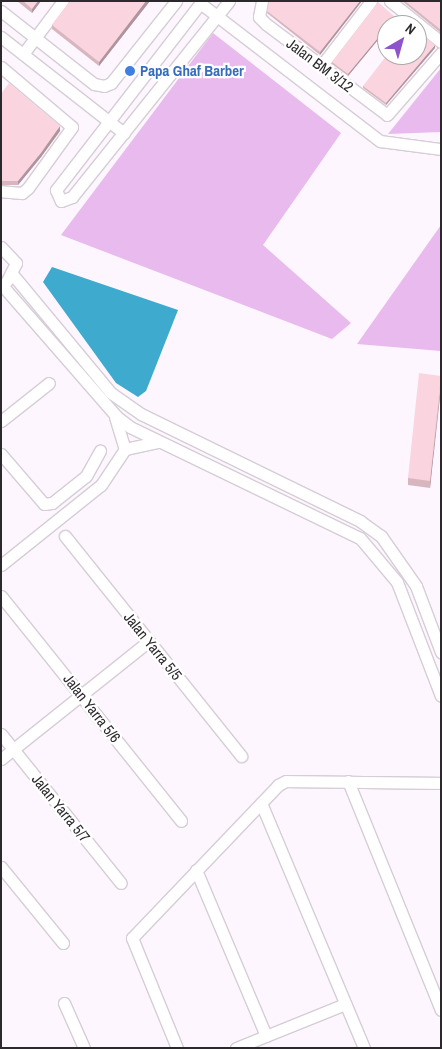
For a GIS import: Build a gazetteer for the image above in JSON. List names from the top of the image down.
{
  "streets": {
    "street": [
      "Jalan BM 3/12",
      "Jalan Yarra 5/5",
      "Jalan Yarra 5/6",
      "Jalan Yarra 5/7"
    ]
  },
  "places": ["Papa Ghaf Barber"],
  "north": "top right"
}
